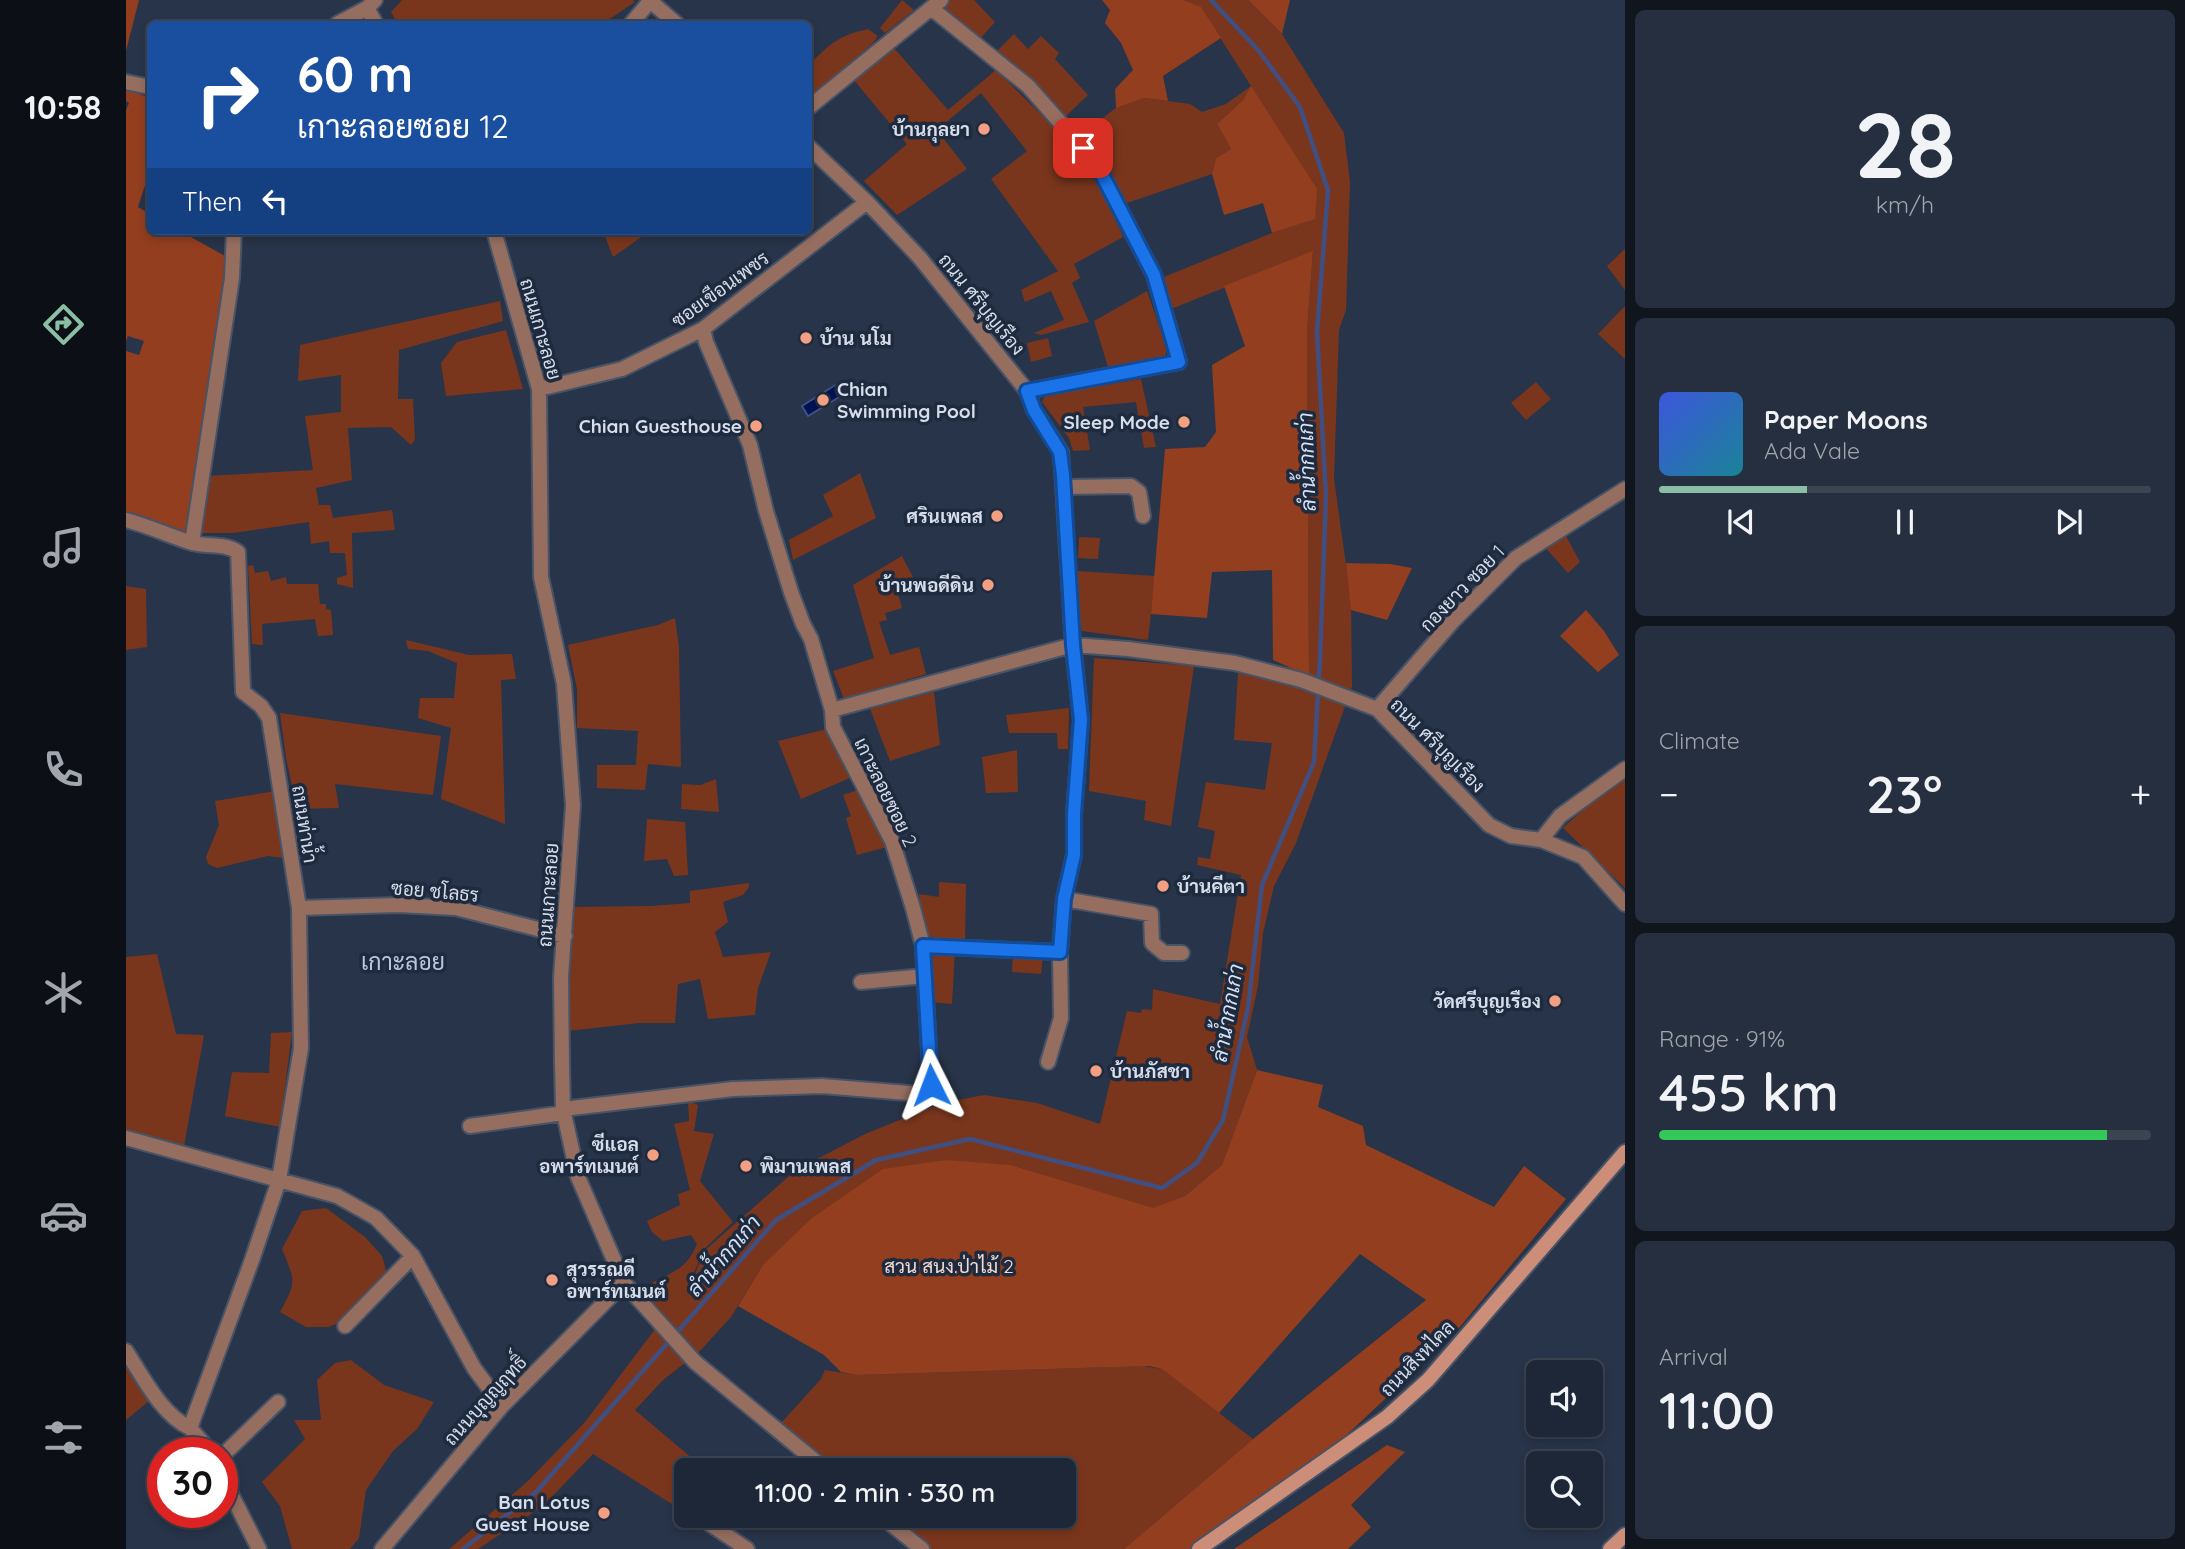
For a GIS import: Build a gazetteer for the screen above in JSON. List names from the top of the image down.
{
  "streets": {
    "main road": ["ถนนสิงหไคล"],
    "street": [
      "ซอยเขือนเพชร",
      "ถนน ศรีบุญเรือง",
      "ถนนเกาะลอย",
      "กองยาว ซอย 1",
      "เกาะลอยซอย 2",
      "ถนนท่าน้ำ",
      "ซอย ชโลธร",
      "ถนนบุญญฤทธิ์"
    ]
  },
  "crossings": [
    ["ซอยเขือนเพชร", "ถนน ศรีบุญเรือง"],
    ["ซอยเขือนเพชร", "ถนนเกาะลอย"],
    ["ซอยเขือนเพชร", "เกาะลอยซอย 2"],
    ["ถนน ศรีบุญเรือง", "กองยาว ซอย 1"],
    ["ถนน ศรีบุญเรือง", "เกาะลอยซอย 2"],
    ["ถนนเกาะลอย", "เกาะลอยซอย 2"],
    ["ถนนเกาะลอย", "ซอย ชโลธร"],
    ["ถนนเกาะลอย", "ถนนบุญญฤทธิ์"],
    ["ถนนท่าน้ำ", "ซอย ชโลธร"]
  ],
  "districts": ["เกาะลอย"],
  "water": ["ลำน้ำกกเก่า"],
  "parks": ["สวน สนง.ป่าไม้ 2"],
  "places": [
    "บ้านกุลยา",
    "บ้าน นโม",
    "Chian Swimming Pool",
    "Sleep Mode",
    "Chian Guesthouse",
    "ศรินเพลส",
    "บ้านพอดีดิน",
    "บ้านคีตา",
    "วัดศรีบุญเรือง",
    "บ้านภัสชา",
    "ซีแอล อพาร์ทเมนต์",
    "พิมานเพลส",
    "สุวรรณดี อพาร์ทเมนต์",
    "Ban Lotus Guest House"
  ],
  "page": {
    "tabs": "10:58",
    "tile": [
      ["28", "km/h"],
      "Climate",
      ["Range · 91%", "455 km"],
      ["Arrival", "11:00"]
    ],
    "turn": ["60 m", "เกาะลอยซอย 12"],
    "then": "Then",
    "song": ["Paper Moons", "Ada Vale"],
    "heat": ["−", "23°", "+"],
    "limit": "30",
    "trip": "11:00 · 2 min · 530 m"
  }
}
